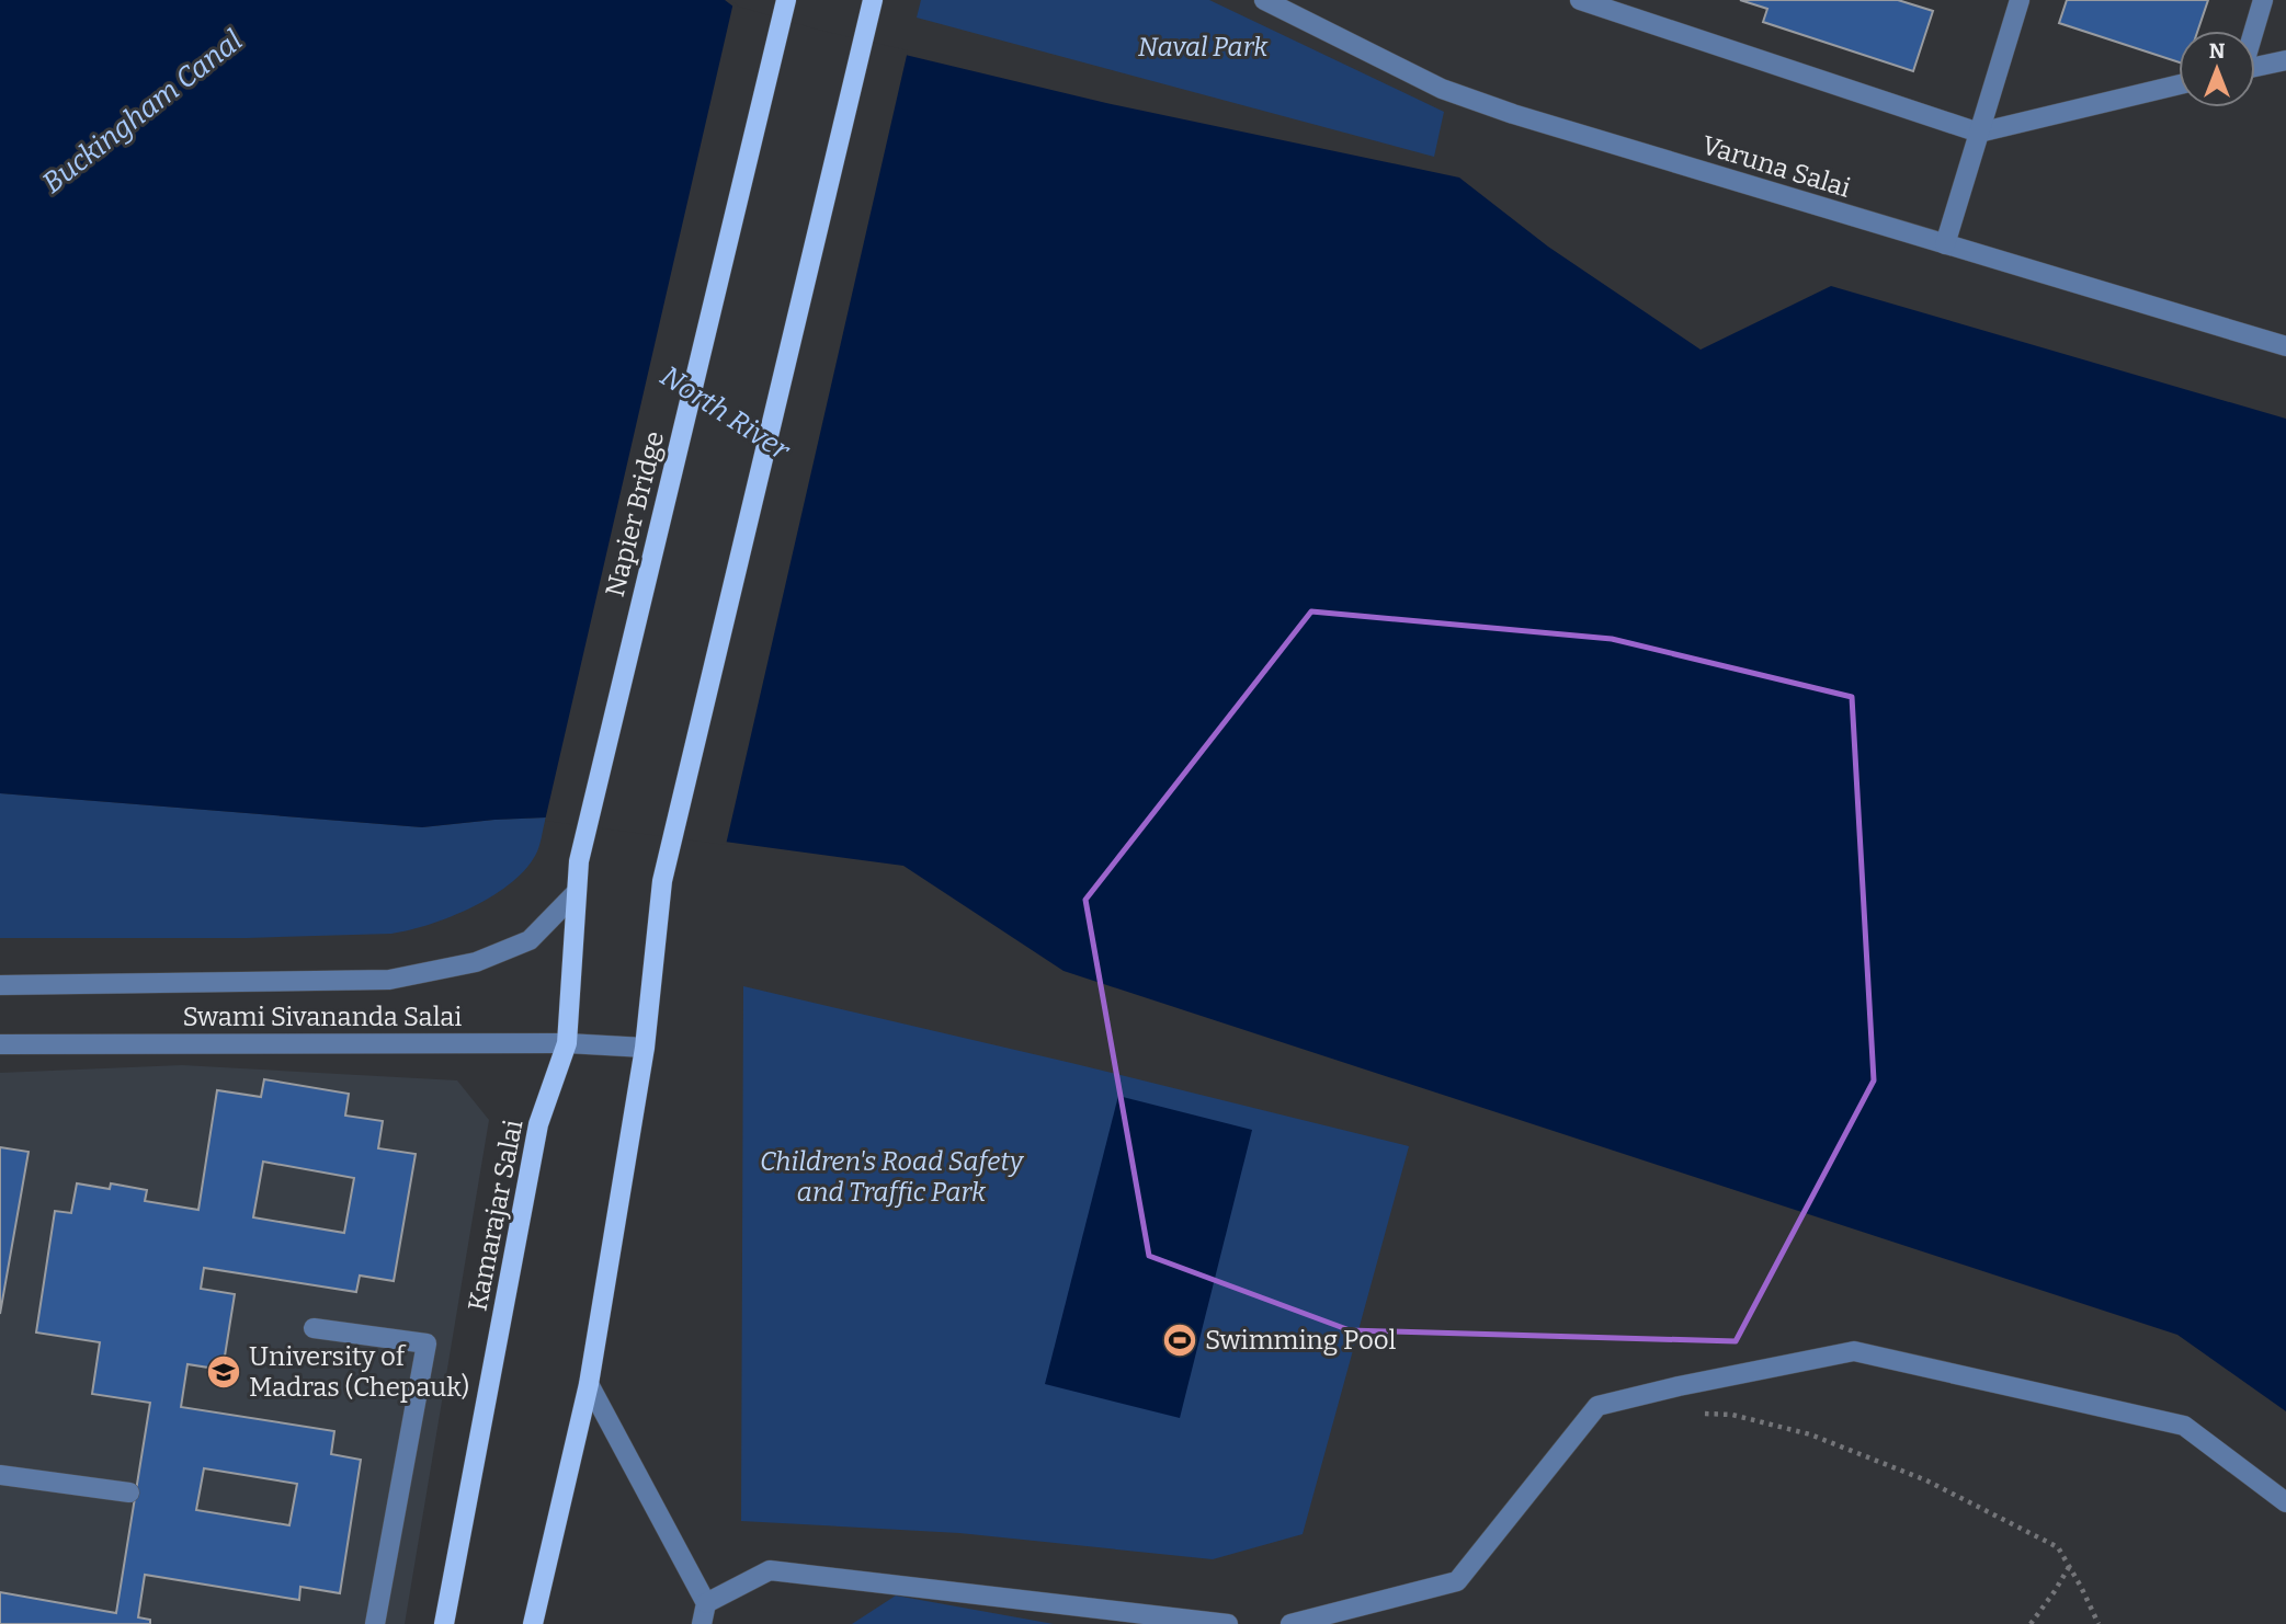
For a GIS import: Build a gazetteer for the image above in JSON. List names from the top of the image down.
{
  "streets": {
    "main road": ["Napier Bridge", "Kamarajar Salai"],
    "street": ["Varuna Salai", "Swami Sivananda Salai"]
  },
  "crossings": [
    ["Napier Bridge", "Kamarajar Salai"],
    ["Swami Sivananda Salai", "Kamarajar Salai"]
  ],
  "water": ["Buckingham Canal", "North River"],
  "parks": ["Naval Park", "Children's Road Safety and Traffic Park"],
  "places": {
    "sports": ["Swimming Pool"],
    "school or university": ["University of Madras (Chepauk)"]
  },
  "north": "top"
}
